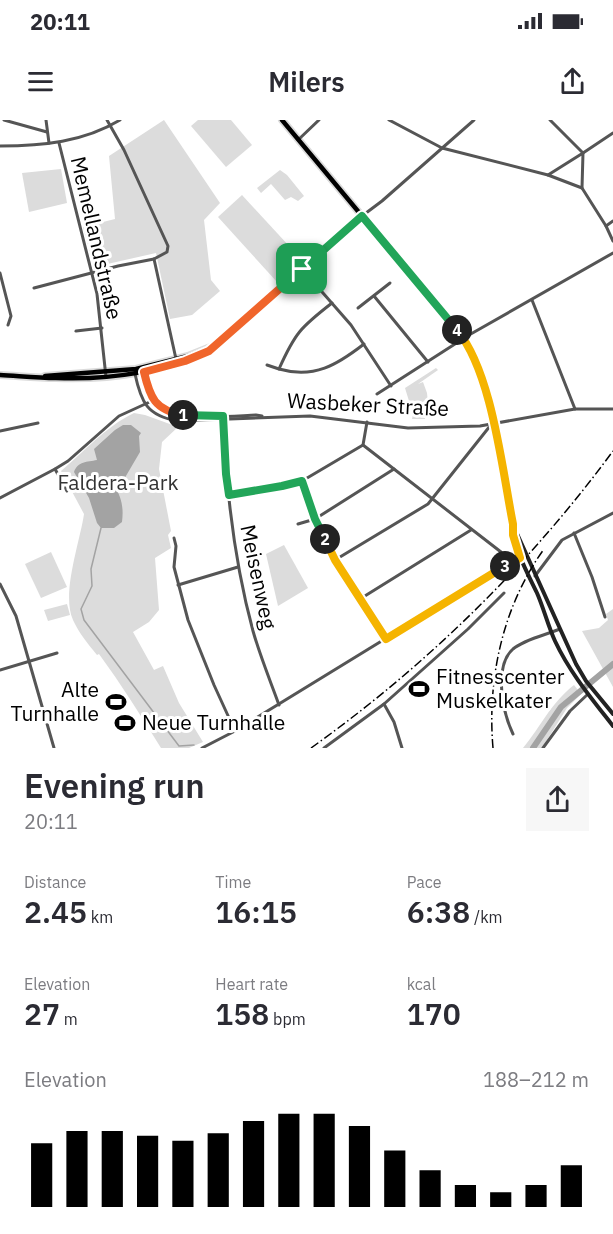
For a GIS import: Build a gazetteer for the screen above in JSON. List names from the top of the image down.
{
  "streets": {
    "street": ["Memellandstraße", "Wasbeker Straße", "Meisenweg"]
  },
  "crossings": [
    ["Wasbeker Straße", "Meisenweg"]
  ],
  "parks": ["Faldera-Park"],
  "places": {
    "sports": ["Fitnesscenter Muskelkater", "Alte Turnhalle", "Neue Turnhalle"]
  },
  "page": {
    "status": "20:11",
    "header": "Milers",
    "pins": [
      "4",
      "1",
      "2",
      "3"
    ],
    "heading": ["Evening run", "20:11"],
    "stats": [
      ["Distance", "2.45 km"],
      ["Time", "16:15"],
      ["Pace", "6:38 /km"],
      ["Elevation", "27 m"],
      ["Heart rate", "158 bpm"],
      ["kcal", "170"]
    ],
    "chart": ["Elevation", "188–212 m"]
  }
}
